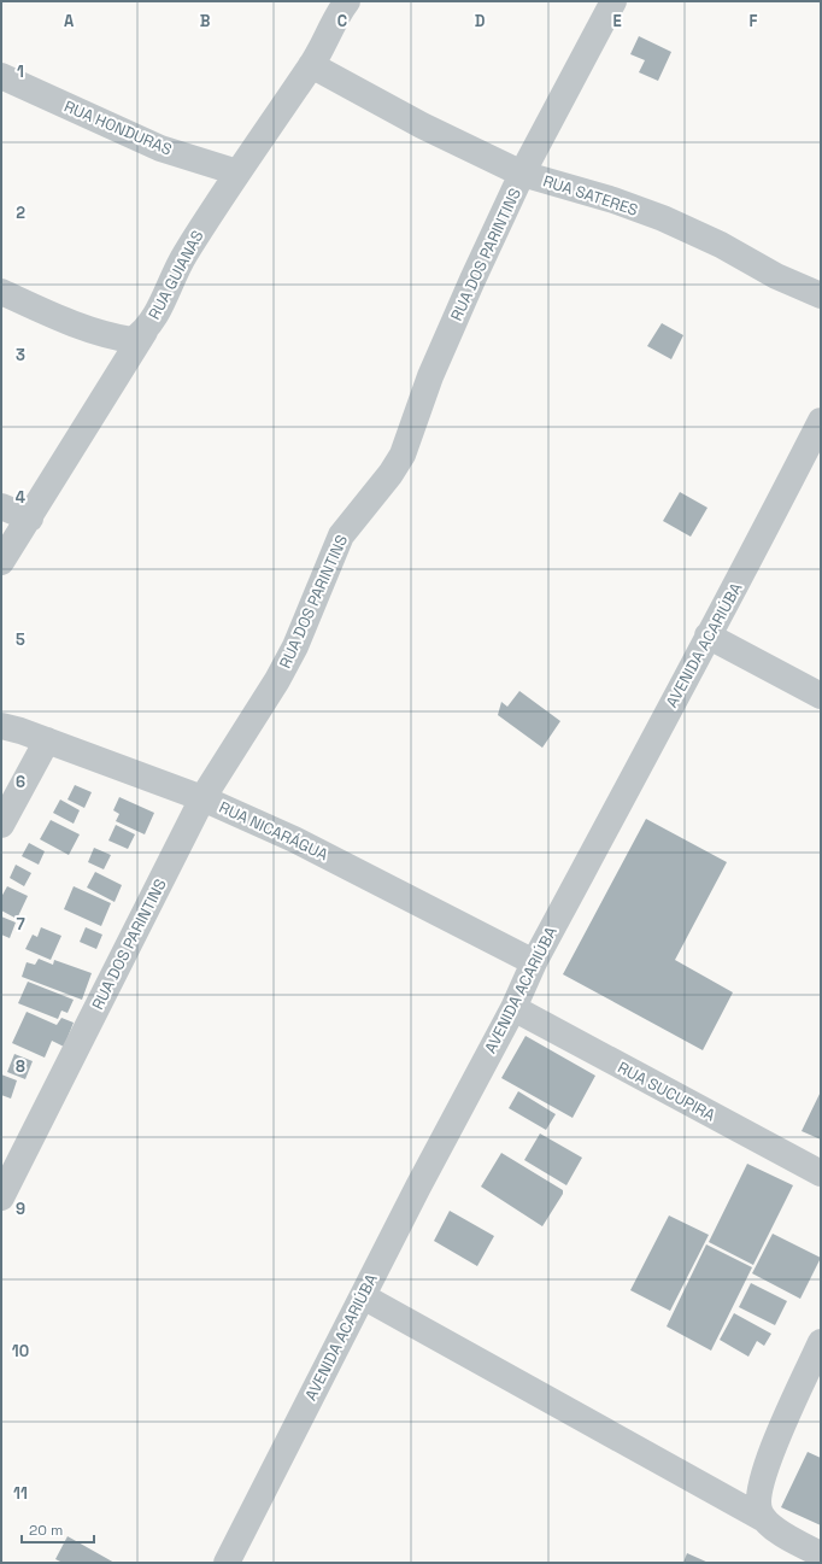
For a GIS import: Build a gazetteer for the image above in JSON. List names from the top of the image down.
{
  "streets": {
    "street": [
      "RUA HONDURAS",
      "RUA SATERES",
      "RUA DOS PARINTINS",
      "RUA GUIANAS",
      "AVENIDA ACARIÚBA",
      "RUA NICARÁGUA",
      "RUA SUCUPIRA"
    ]
  },
  "crossings": [
    ["RUA HONDURAS", "RUA GUIANAS"],
    ["RUA SATERES", "RUA DOS PARINTINS"],
    ["RUA SATERES", "RUA GUIANAS"],
    ["RUA DOS PARINTINS", "RUA NICARÁGUA"],
    ["AVENIDA ACARIÚBA", "RUA NICARÁGUA"],
    ["AVENIDA ACARIÚBA", "RUA SUCUPIRA"]
  ],
  "scale_bar": "20 m",
  "grid": {
    "columns": [
      "A",
      "B",
      "C",
      "D",
      "E",
      "F"
    ],
    "rows": [
      "1",
      "2",
      "3",
      "4",
      "5",
      "6",
      "7",
      "8",
      "9",
      "10",
      "11"
    ]
  }
}
